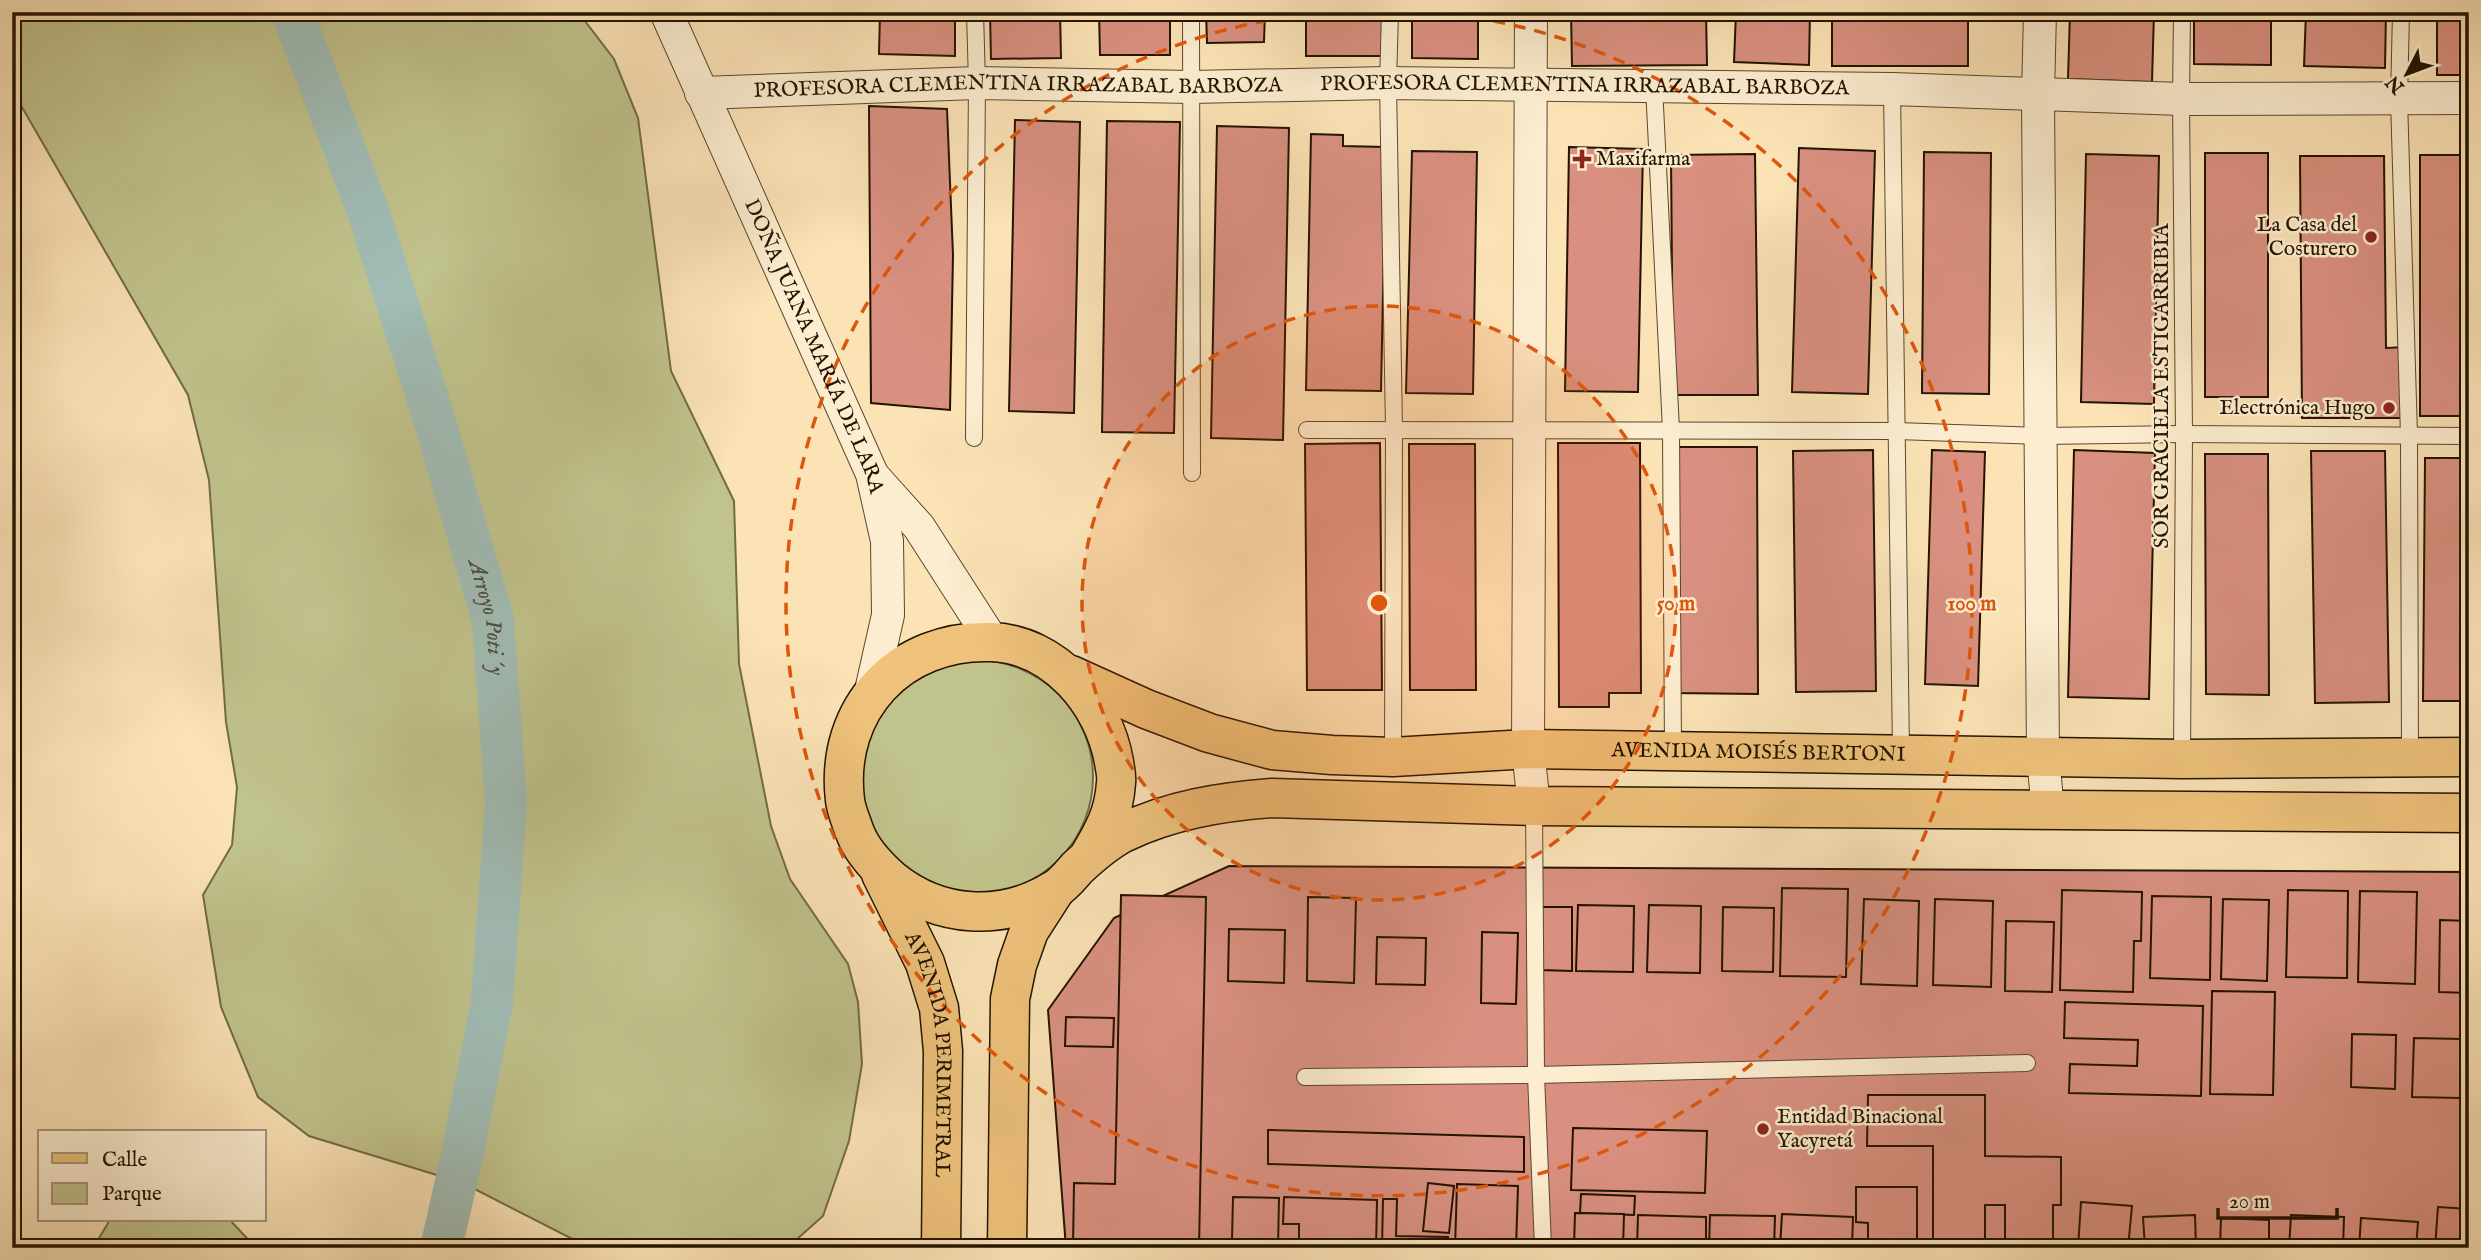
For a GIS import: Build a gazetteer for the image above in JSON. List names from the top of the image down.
{
  "streets": {
    "main road": ["AVENIDA MOISÉS BERTONI", "AVENIDA PERIMETRAL"],
    "street": ["PROFESORA CLEMENTINA IRRAZABAL BARBOZA", "DOÑA JUANA MARÍA DE LARA"],
    "lane": ["SOR GRACIELA ESTIGARRIBIA"]
  },
  "crossings": [
    ["PROFESORA CLEMENTINA IRRAZABAL BARBOZA", "DOÑA JUANA MARÍA DE LARA"],
    ["PROFESORA CLEMENTINA IRRAZABAL BARBOZA", "SOR GRACIELA ESTIGARRIBIA"],
    ["DOÑA JUANA MARÍA DE LARA", "AVENIDA MOISÉS BERTONI"],
    ["SOR GRACIELA ESTIGARRIBIA", "AVENIDA MOISÉS BERTONI"],
    ["AVENIDA MOISÉS BERTONI", "AVENIDA PERIMETRAL"]
  ],
  "water": ["Arroyo Poti´y"],
  "places": {
    "health": ["Maxifarma"],
    "other": ["La Casa del Costurero", "Electrónica Hugo", "Entidad Binacional Yacyretá"]
  },
  "legend": ["Calle", "Parque"],
  "scale_bar": "20 m",
  "north": "bottom left",
  "rings": ["50 m", "100 m"]
}
